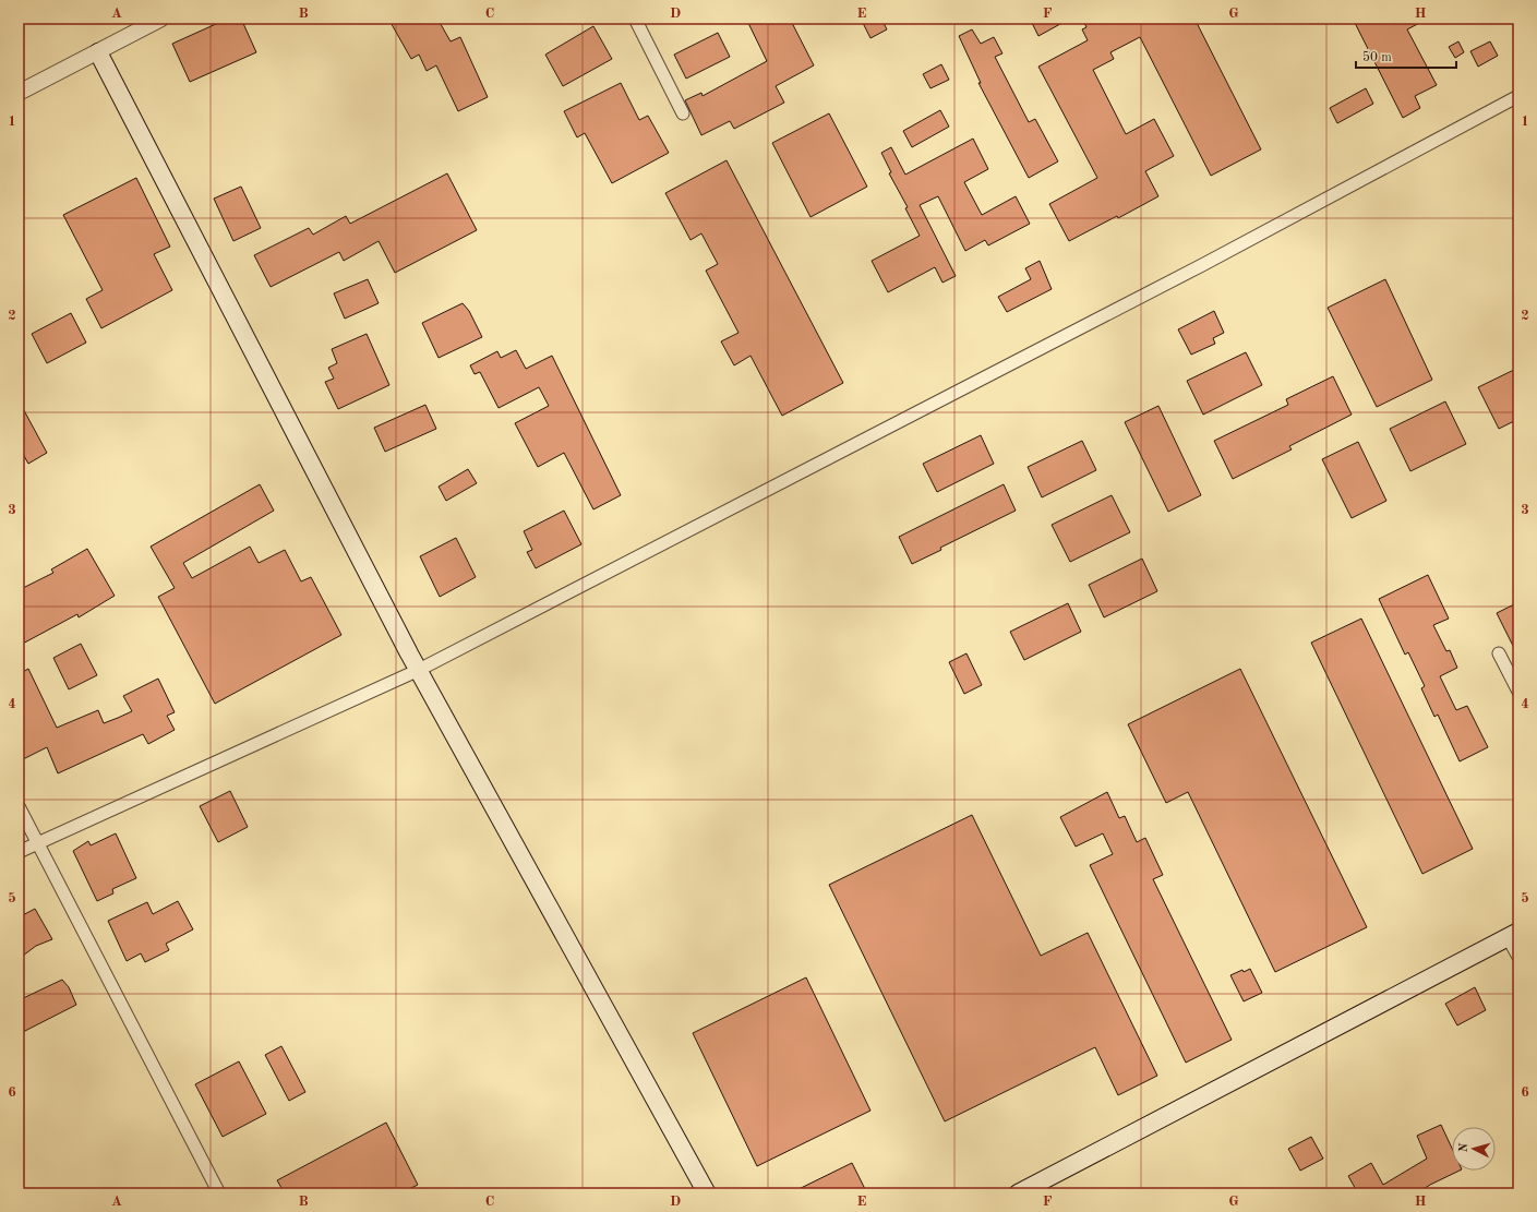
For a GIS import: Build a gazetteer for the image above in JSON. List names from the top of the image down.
{
  "scale_bar": "50 m",
  "north": "left",
  "grid": {
    "columns": [
      "A",
      "B",
      "C",
      "D",
      "E",
      "F",
      "G",
      "H"
    ],
    "rows": [
      "1",
      "2",
      "3",
      "4",
      "5",
      "6"
    ]
  }
}
